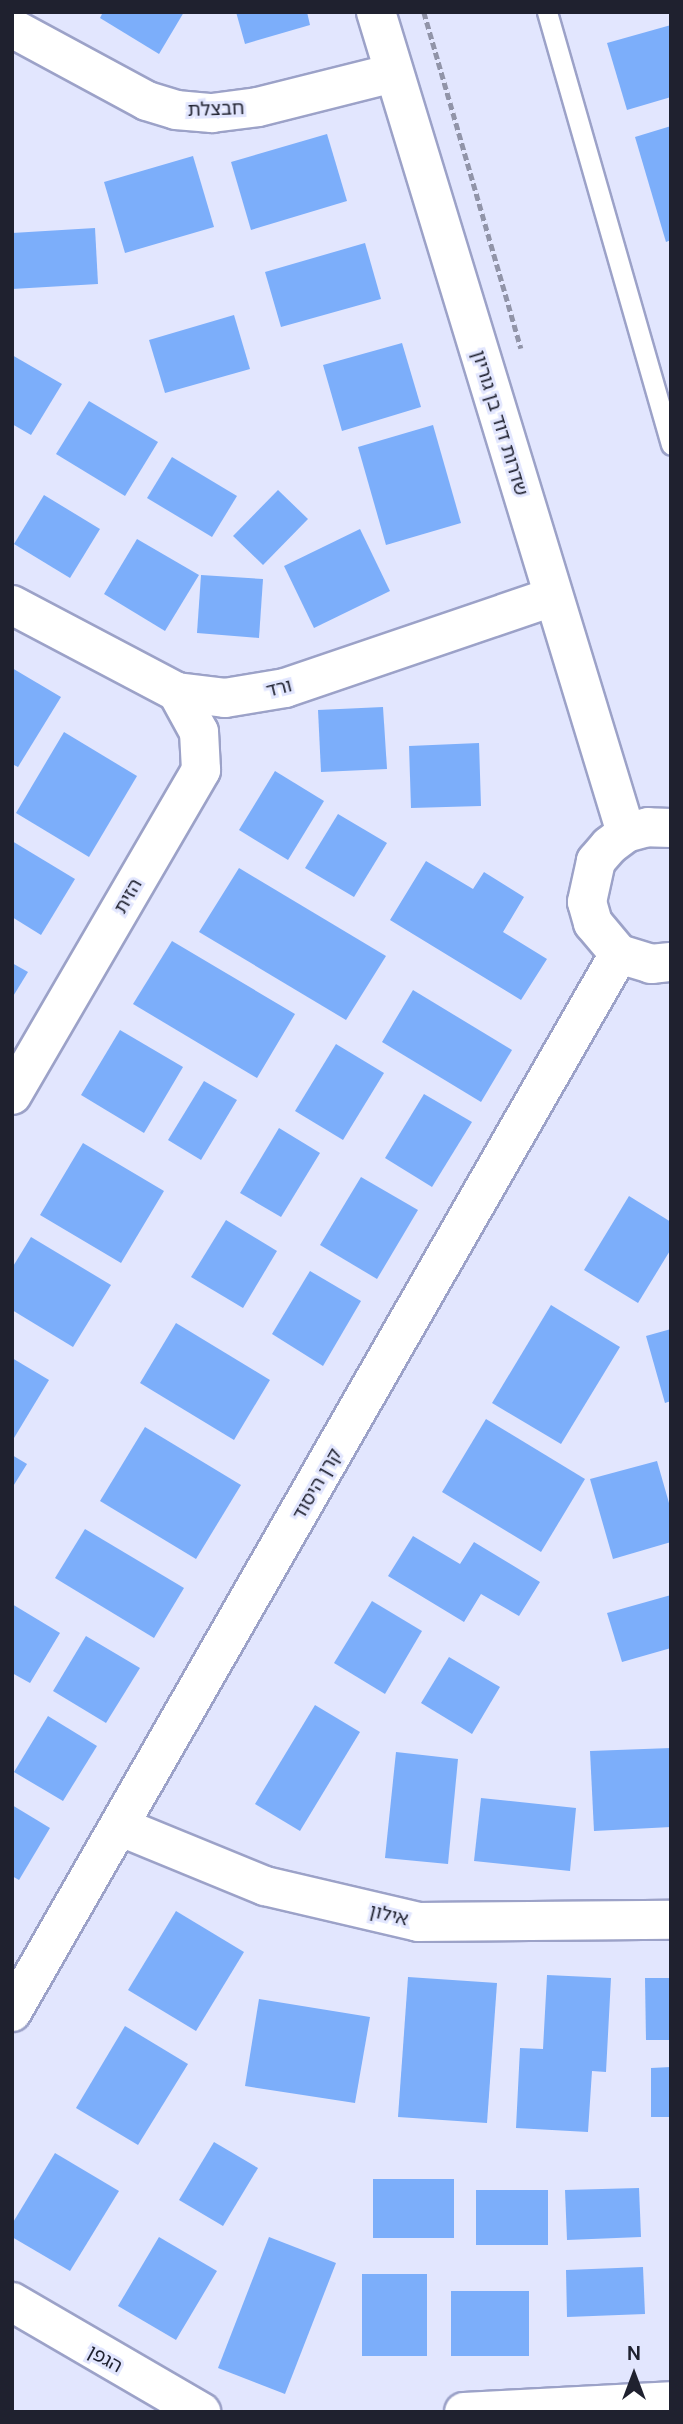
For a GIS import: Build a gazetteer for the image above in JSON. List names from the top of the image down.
{
  "streets": {
    "street": [
      "חבצלת",
      "שדרות דוד בן גוריון",
      "ורד",
      "הזית",
      "קרן היסוד",
      "אילון",
      "הגפן"
    ]
  },
  "crossings": [
    ["חבצלת", "שדרות דוד בן גוריון"],
    ["שדרות דוד בן גוריון", "ורד"],
    ["ורד", "הזית"],
    ["קרן היסוד", "אילון"]
  ],
  "north": "top"
}
